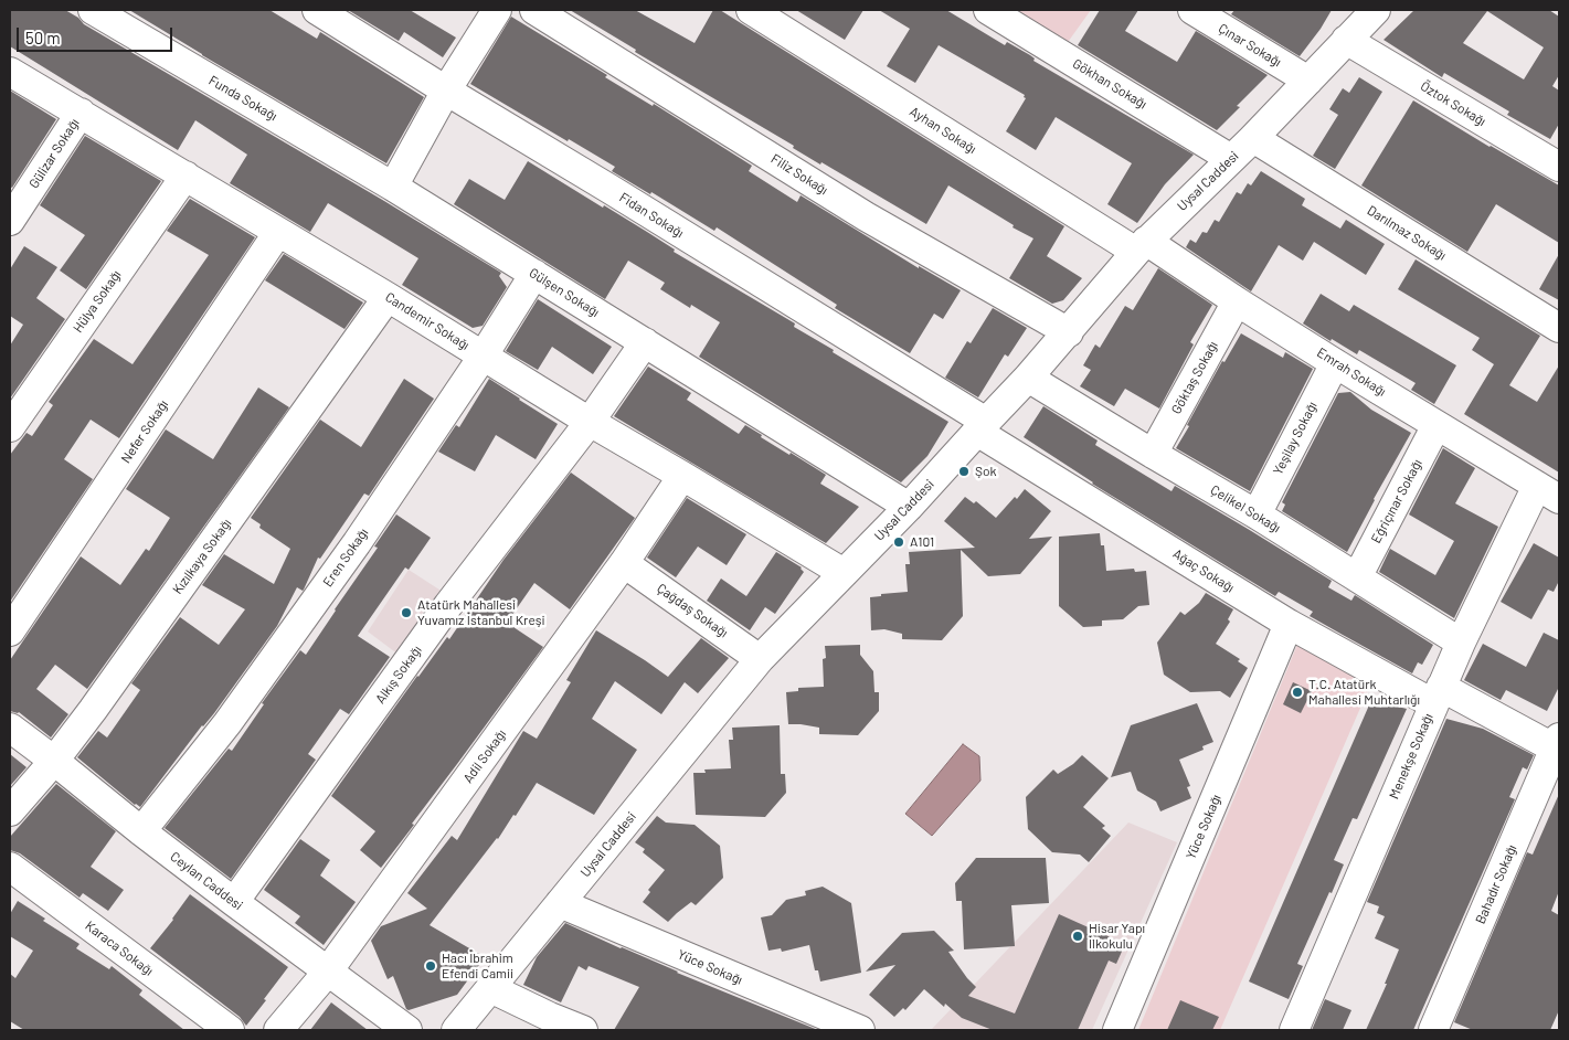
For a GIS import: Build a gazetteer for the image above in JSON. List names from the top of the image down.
{
  "streets": {
    "street": [
      "Çınar Sokağı",
      "Gökhan Sokağı",
      "Funda Sokağı",
      "Öztok Sokağı",
      "Ayhan Sokağı",
      "Gülizar Sokağı",
      "Filiz Sokağı",
      "Uysal Caddesi",
      "Fidan Sokağı",
      "Darılmaz Sokağı",
      "Gülşen Sokağı",
      "Hülya Sokağı",
      "Candemir Sokağı",
      "Emrah Sokağı",
      "Göktaş Sokağı",
      "Nefer Sokağı",
      "Yeşilay Sokağı",
      "Eğriçınar Sokağı",
      "Çelikel Sokağı",
      "Kızılkaya Sokağı",
      "Eren Sokağı",
      "Ağaç Sokağı",
      "Çağdaş Sokağı",
      "Alkış Sokağı",
      "Adil Sokağı",
      "Menekşe Sokağı",
      "Yüce Sokağı",
      "Ceylan Caddesi",
      "Bahadır Sokağı",
      "Karaca Sokağı"
    ]
  },
  "crossings": [
    ["Çınar Sokağı", "Uysal Caddesi"],
    ["Gökhan Sokağı", "Uysal Caddesi"],
    ["Funda Sokağı", "Gülşen Sokağı"],
    ["Öztok Sokağı", "Uysal Caddesi"],
    ["Ayhan Sokağı", "Uysal Caddesi"],
    ["Ayhan Sokağı", "Emrah Sokağı"],
    ["Gülizar Sokağı", "Candemir Sokağı"],
    ["Filiz Sokağı", "Uysal Caddesi"],
    ["Uysal Caddesi", "Fidan Sokağı"],
    ["Uysal Caddesi", "Darılmaz Sokağı"],
    ["Uysal Caddesi", "Gülşen Sokağı"],
    ["Uysal Caddesi", "Candemir Sokağı"],
    ["Uysal Caddesi", "Emrah Sokağı"],
    ["Uysal Caddesi", "Çelikel Sokağı"],
    ["Uysal Caddesi", "Ağaç Sokağı"],
    ["Uysal Caddesi", "Çağdaş Sokağı"],
    ["Uysal Caddesi", "Yüce Sokağı"],
    ["Fidan Sokağı", "Ağaç Sokağı"],
    ["Gülşen Sokağı", "Eren Sokağı"],
    ["Gülşen Sokağı", "Alkış Sokağı"],
    ["Hülya Sokağı", "Candemir Sokağı"],
    ["Candemir Sokağı", "Nefer Sokağı"],
    ["Candemir Sokağı", "Kızılkaya Sokağı"],
    ["Candemir Sokağı", "Eren Sokağı"],
    ["Candemir Sokağı", "Alkış Sokağı"],
    ["Candemir Sokağı", "Adil Sokağı"],
    ["Emrah Sokağı", "Göktaş Sokağı"],
    ["Emrah Sokağı", "Yeşilay Sokağı"],
    ["Emrah Sokağı", "Eğriçınar Sokağı"],
    ["Emrah Sokağı", "Menekşe Sokağı"],
    ["Göktaş Sokağı", "Çelikel Sokağı"],
    ["Yeşilay Sokağı", "Çelikel Sokağı"],
    ["Eğriçınar Sokağı", "Çelikel Sokağı"],
    ["Çelikel Sokağı", "Menekşe Sokağı"],
    ["Kızılkaya Sokağı", "Ceylan Caddesi"],
    ["Eren Sokağı", "Ceylan Caddesi"],
    ["Ağaç Sokağı", "Menekşe Sokağı"],
    ["Ağaç Sokağı", "Yüce Sokağı"],
    ["Ağaç Sokağı", "Bahadır Sokağı"],
    ["Çağdaş Sokağı", "Adil Sokağı"],
    ["Alkış Sokağı", "Ceylan Caddesi"],
    ["Adil Sokağı", "Ceylan Caddesi"]
  ],
  "places": [
    "Şok",
    "A101",
    "Atatürk Mahallesi Yuvamız İstanbul Kreşi",
    "T.C. Atatürk Mahallesi Muhtarlığı",
    "Hisar Yapı İlkokulu",
    "Hacı İbrahim Efendi Camii"
  ],
  "scale_bar": "50 m"
}
